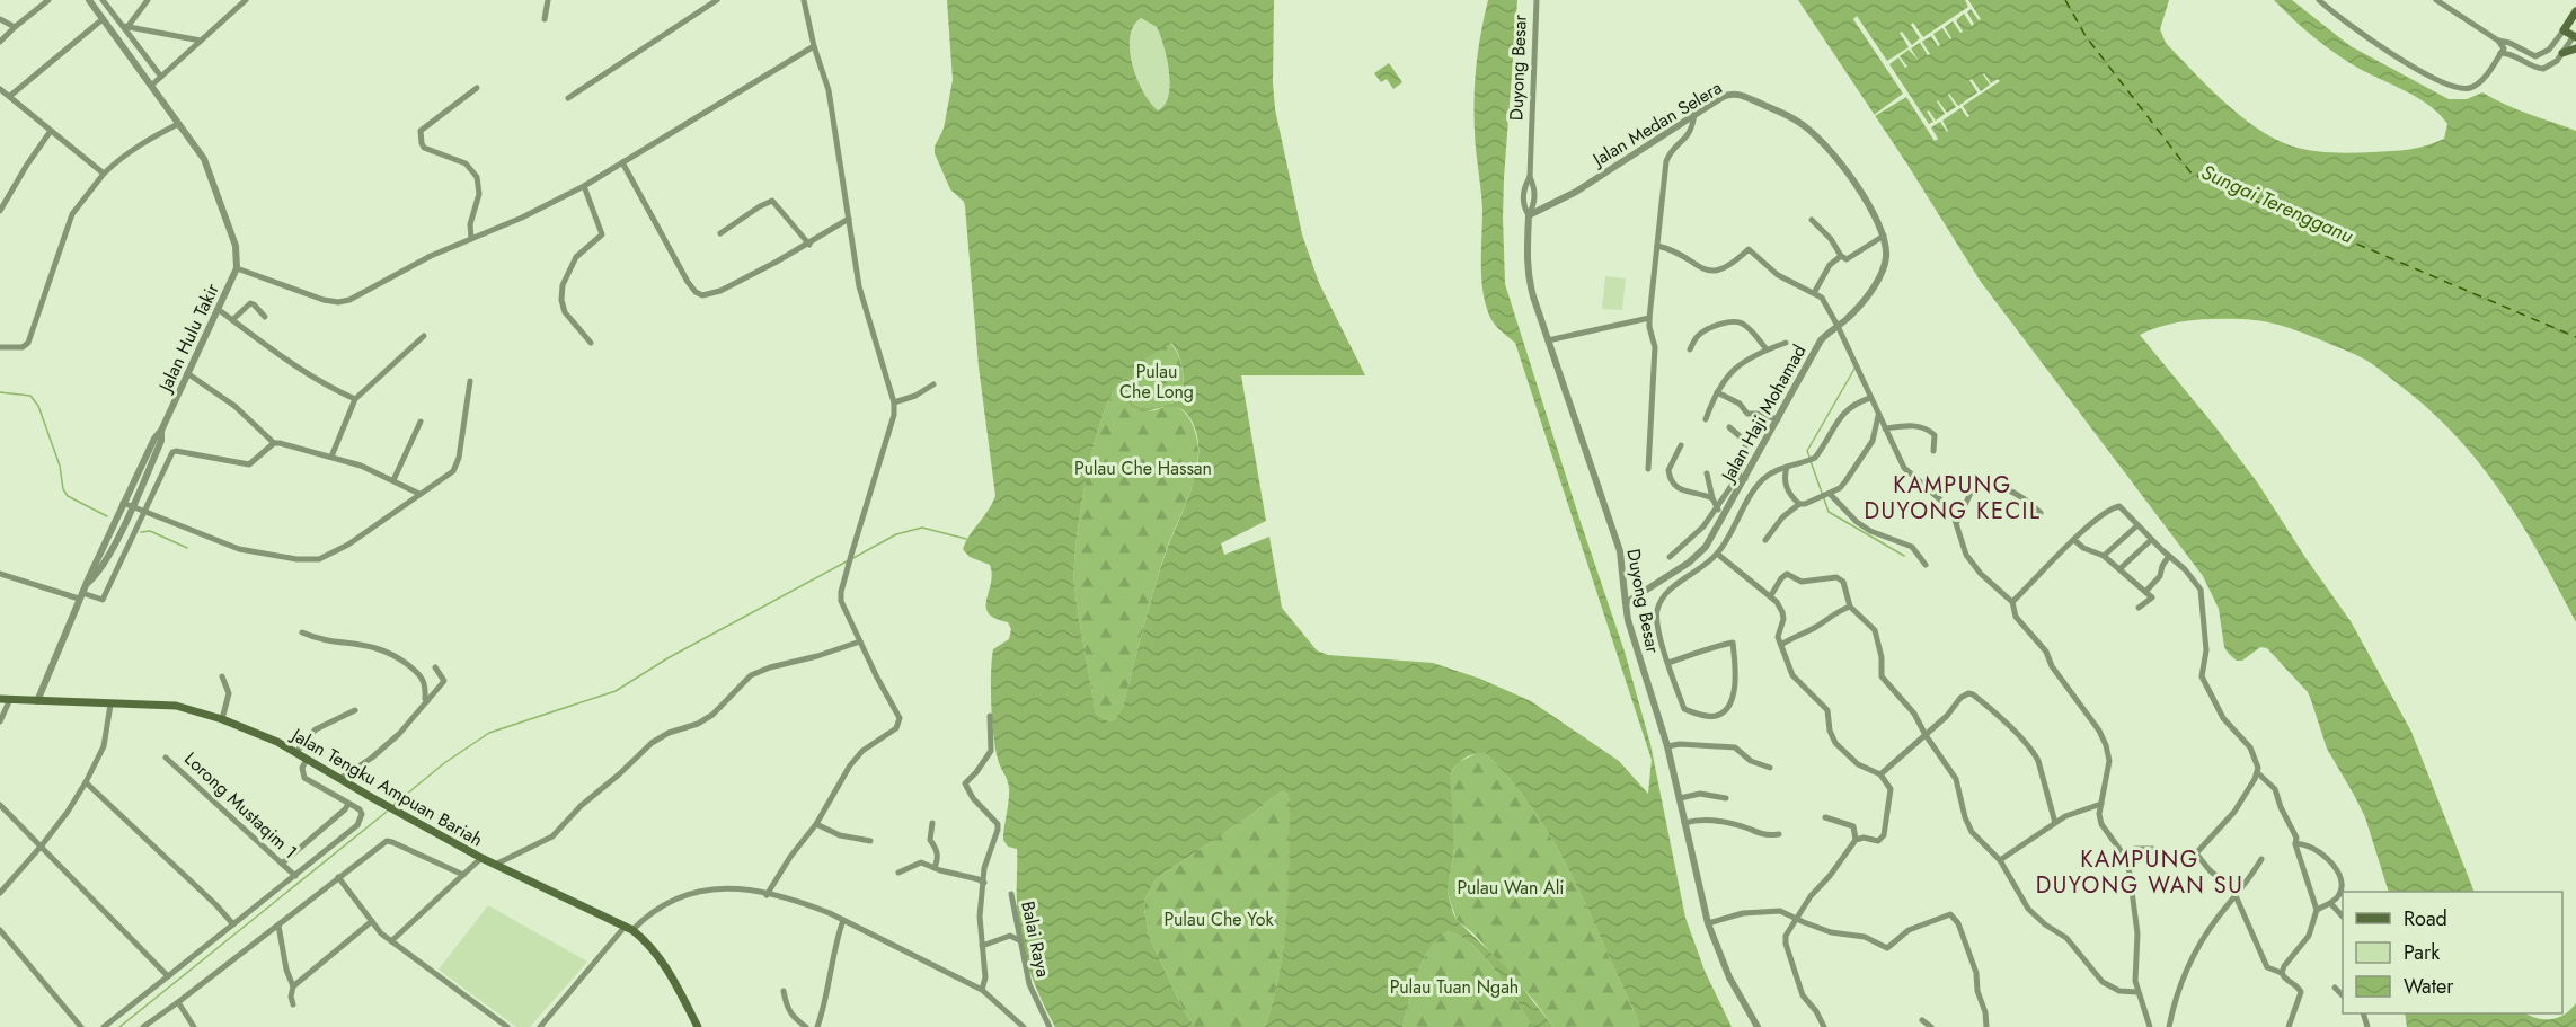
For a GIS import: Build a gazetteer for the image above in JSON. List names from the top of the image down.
{
  "streets": {
    "main road": ["Jalan Tengku Ampuan Bariah"],
    "street": [
      "Duyong Besar",
      "Jalan Medan Selera",
      "Jalan Hulu Takir",
      "Jalan Haji Mohamad",
      "Lorong Mustaqim 1",
      "Balai Raya"
    ]
  },
  "crossings": [
    ["Duyong Besar", "Jalan Medan Selera"],
    ["Duyong Besar", "Jalan Haji Mohamad"],
    ["Jalan Medan Selera", "Jalan Haji Mohamad"],
    ["Jalan Hulu Takir", "Jalan Tengku Ampuan Bariah"]
  ],
  "districts": ["KAMPUNG DUYONG KECIL", "KAMPUNG DUYONG WAN SU"],
  "water": ["Sungai Terengganu"],
  "parks": [
    "Pulau Che Long",
    "Pulau Che Hassan",
    "Pulau Wan Ali",
    "Pulau Che Yok",
    "Pulau Tuan Ngah"
  ],
  "legend": ["Road", "Park", "Water"]
}
